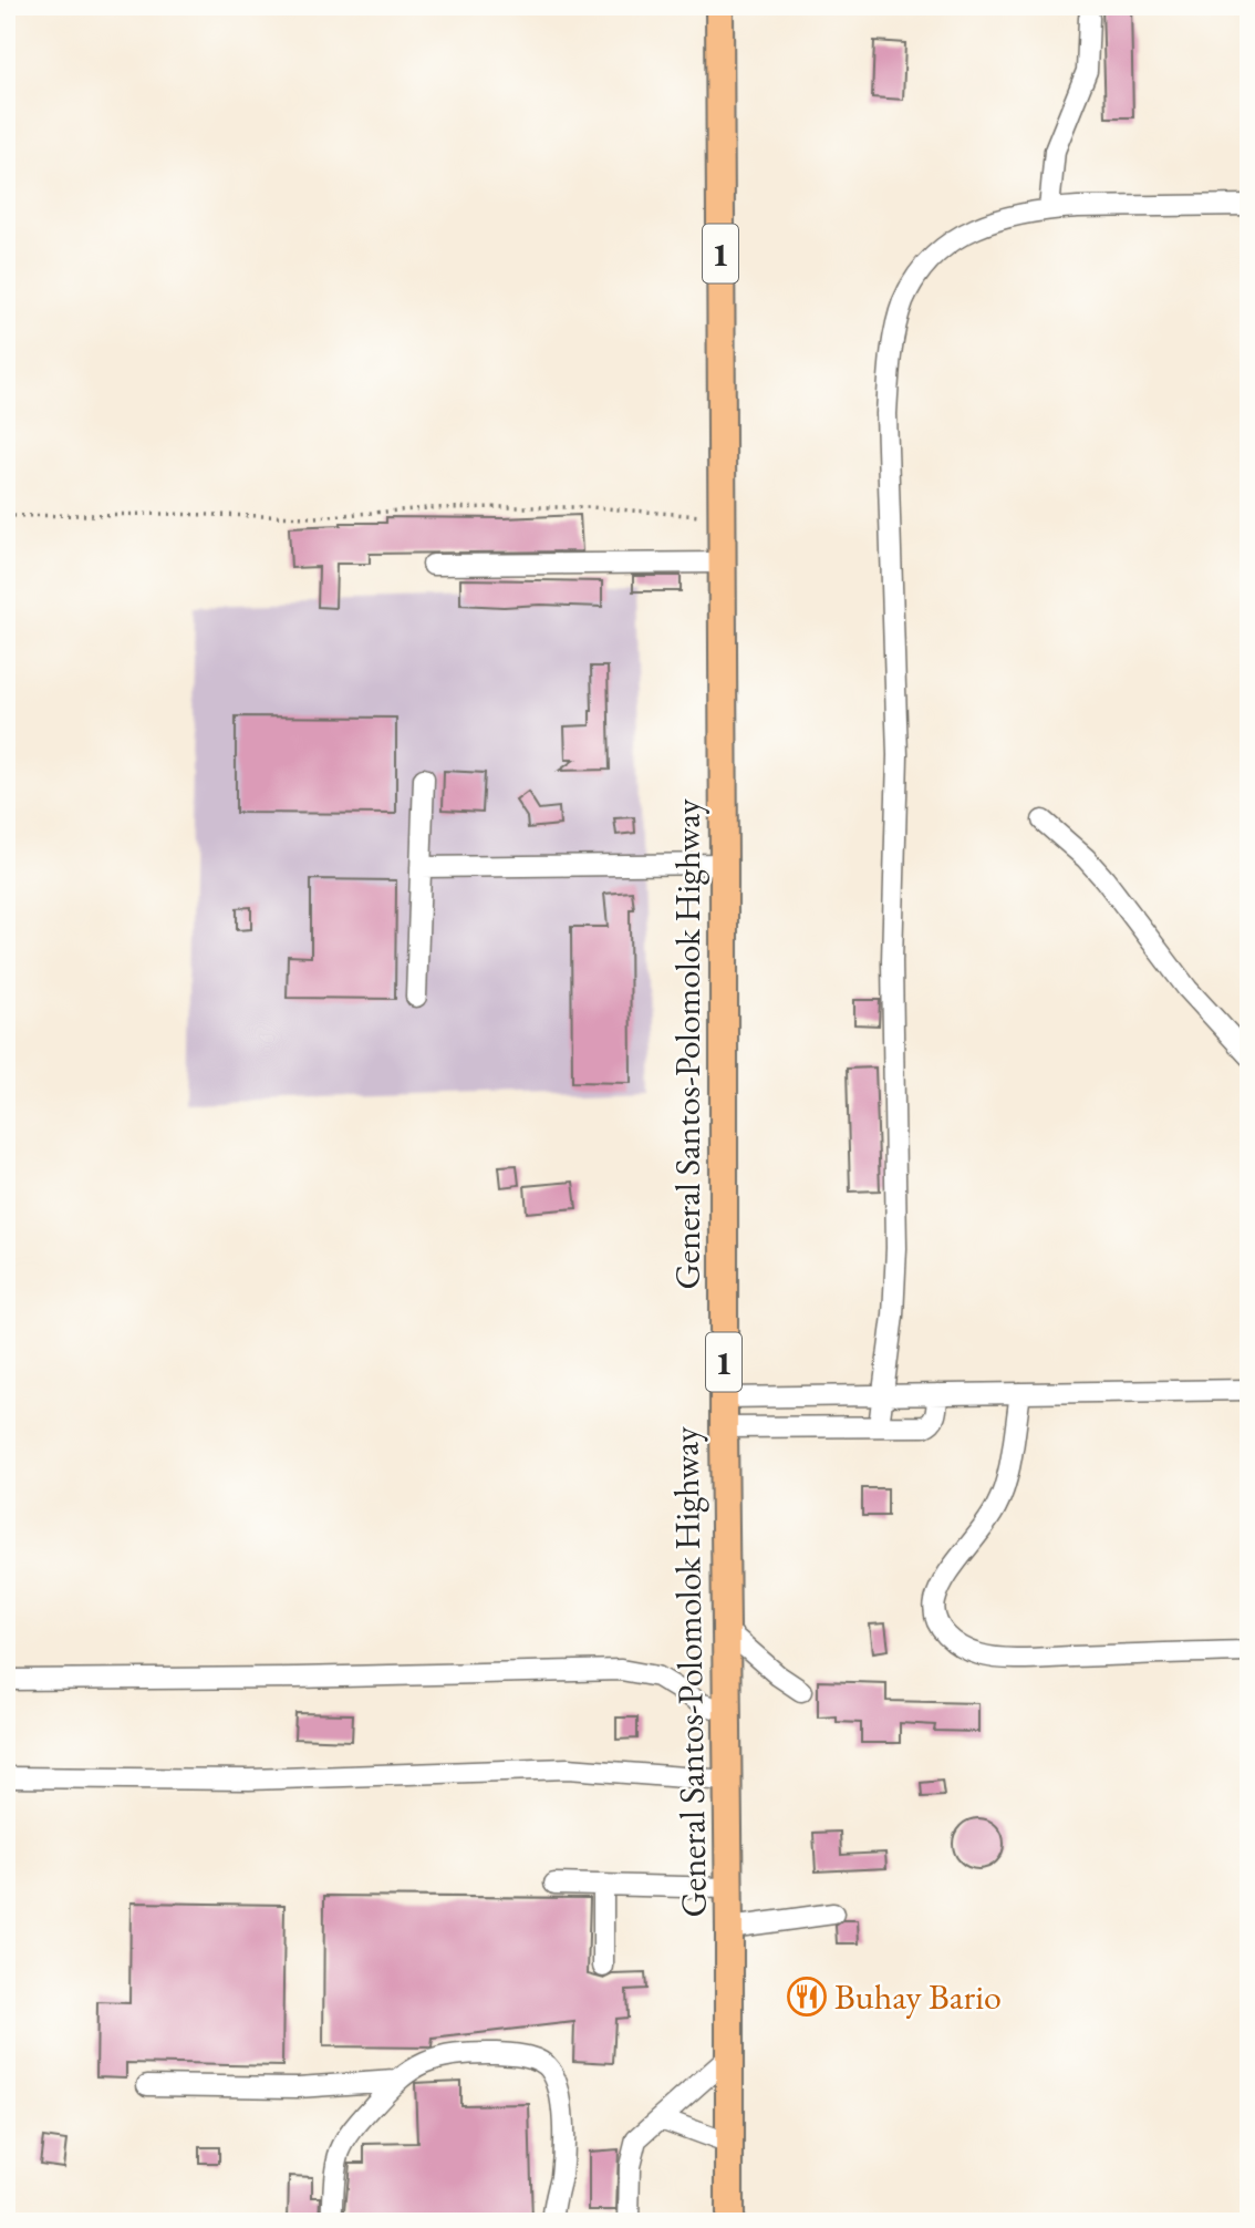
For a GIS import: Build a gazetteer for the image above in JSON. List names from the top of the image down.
{
  "streets": {
    "highway": ["1", "General Santos-Polomolok Highway"]
  },
  "places": {
    "restaurant": ["Buhay Bario"]
  }
}
